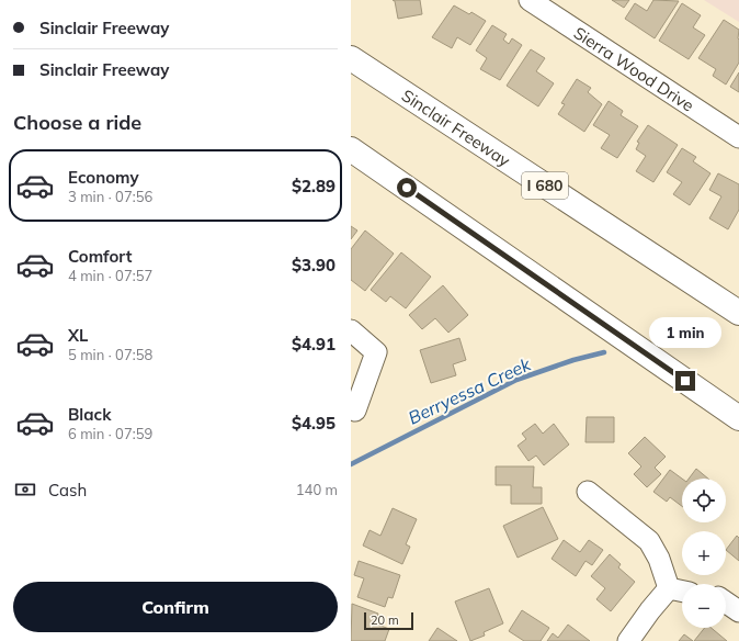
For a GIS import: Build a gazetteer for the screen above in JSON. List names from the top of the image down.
{
  "streets": {
    "highway": ["Sinclair Freeway", "I 680"],
    "street": ["Sierra Wood Drive"]
  },
  "water": ["Berryessa Creek"],
  "scale_bar": "20 m",
  "page": {
    "banner": ["Sinclair Freeway", "Sinclair Freeway"],
    "heading": "Choose a ride",
    "list": [
      {
        "name": "Economy",
        "note": "3 min · 07:56",
        "value": "$2.89"
      },
      {
        "name": "Comfort",
        "note": "4 min · 07:57",
        "value": "$3.90"
      },
      {
        "name": "XL",
        "note": "5 min · 07:58",
        "value": "$4.91"
      },
      {
        "name": "Black",
        "note": "6 min · 07:59",
        "value": "$4.95"
      }
    ],
    "bubble": "1 min",
    "pay": ["Cash", "140 m"],
    "map_buttons": ["+", "−"],
    "buttons": "Confirm",
    "scale": "20 m"
  }
}
